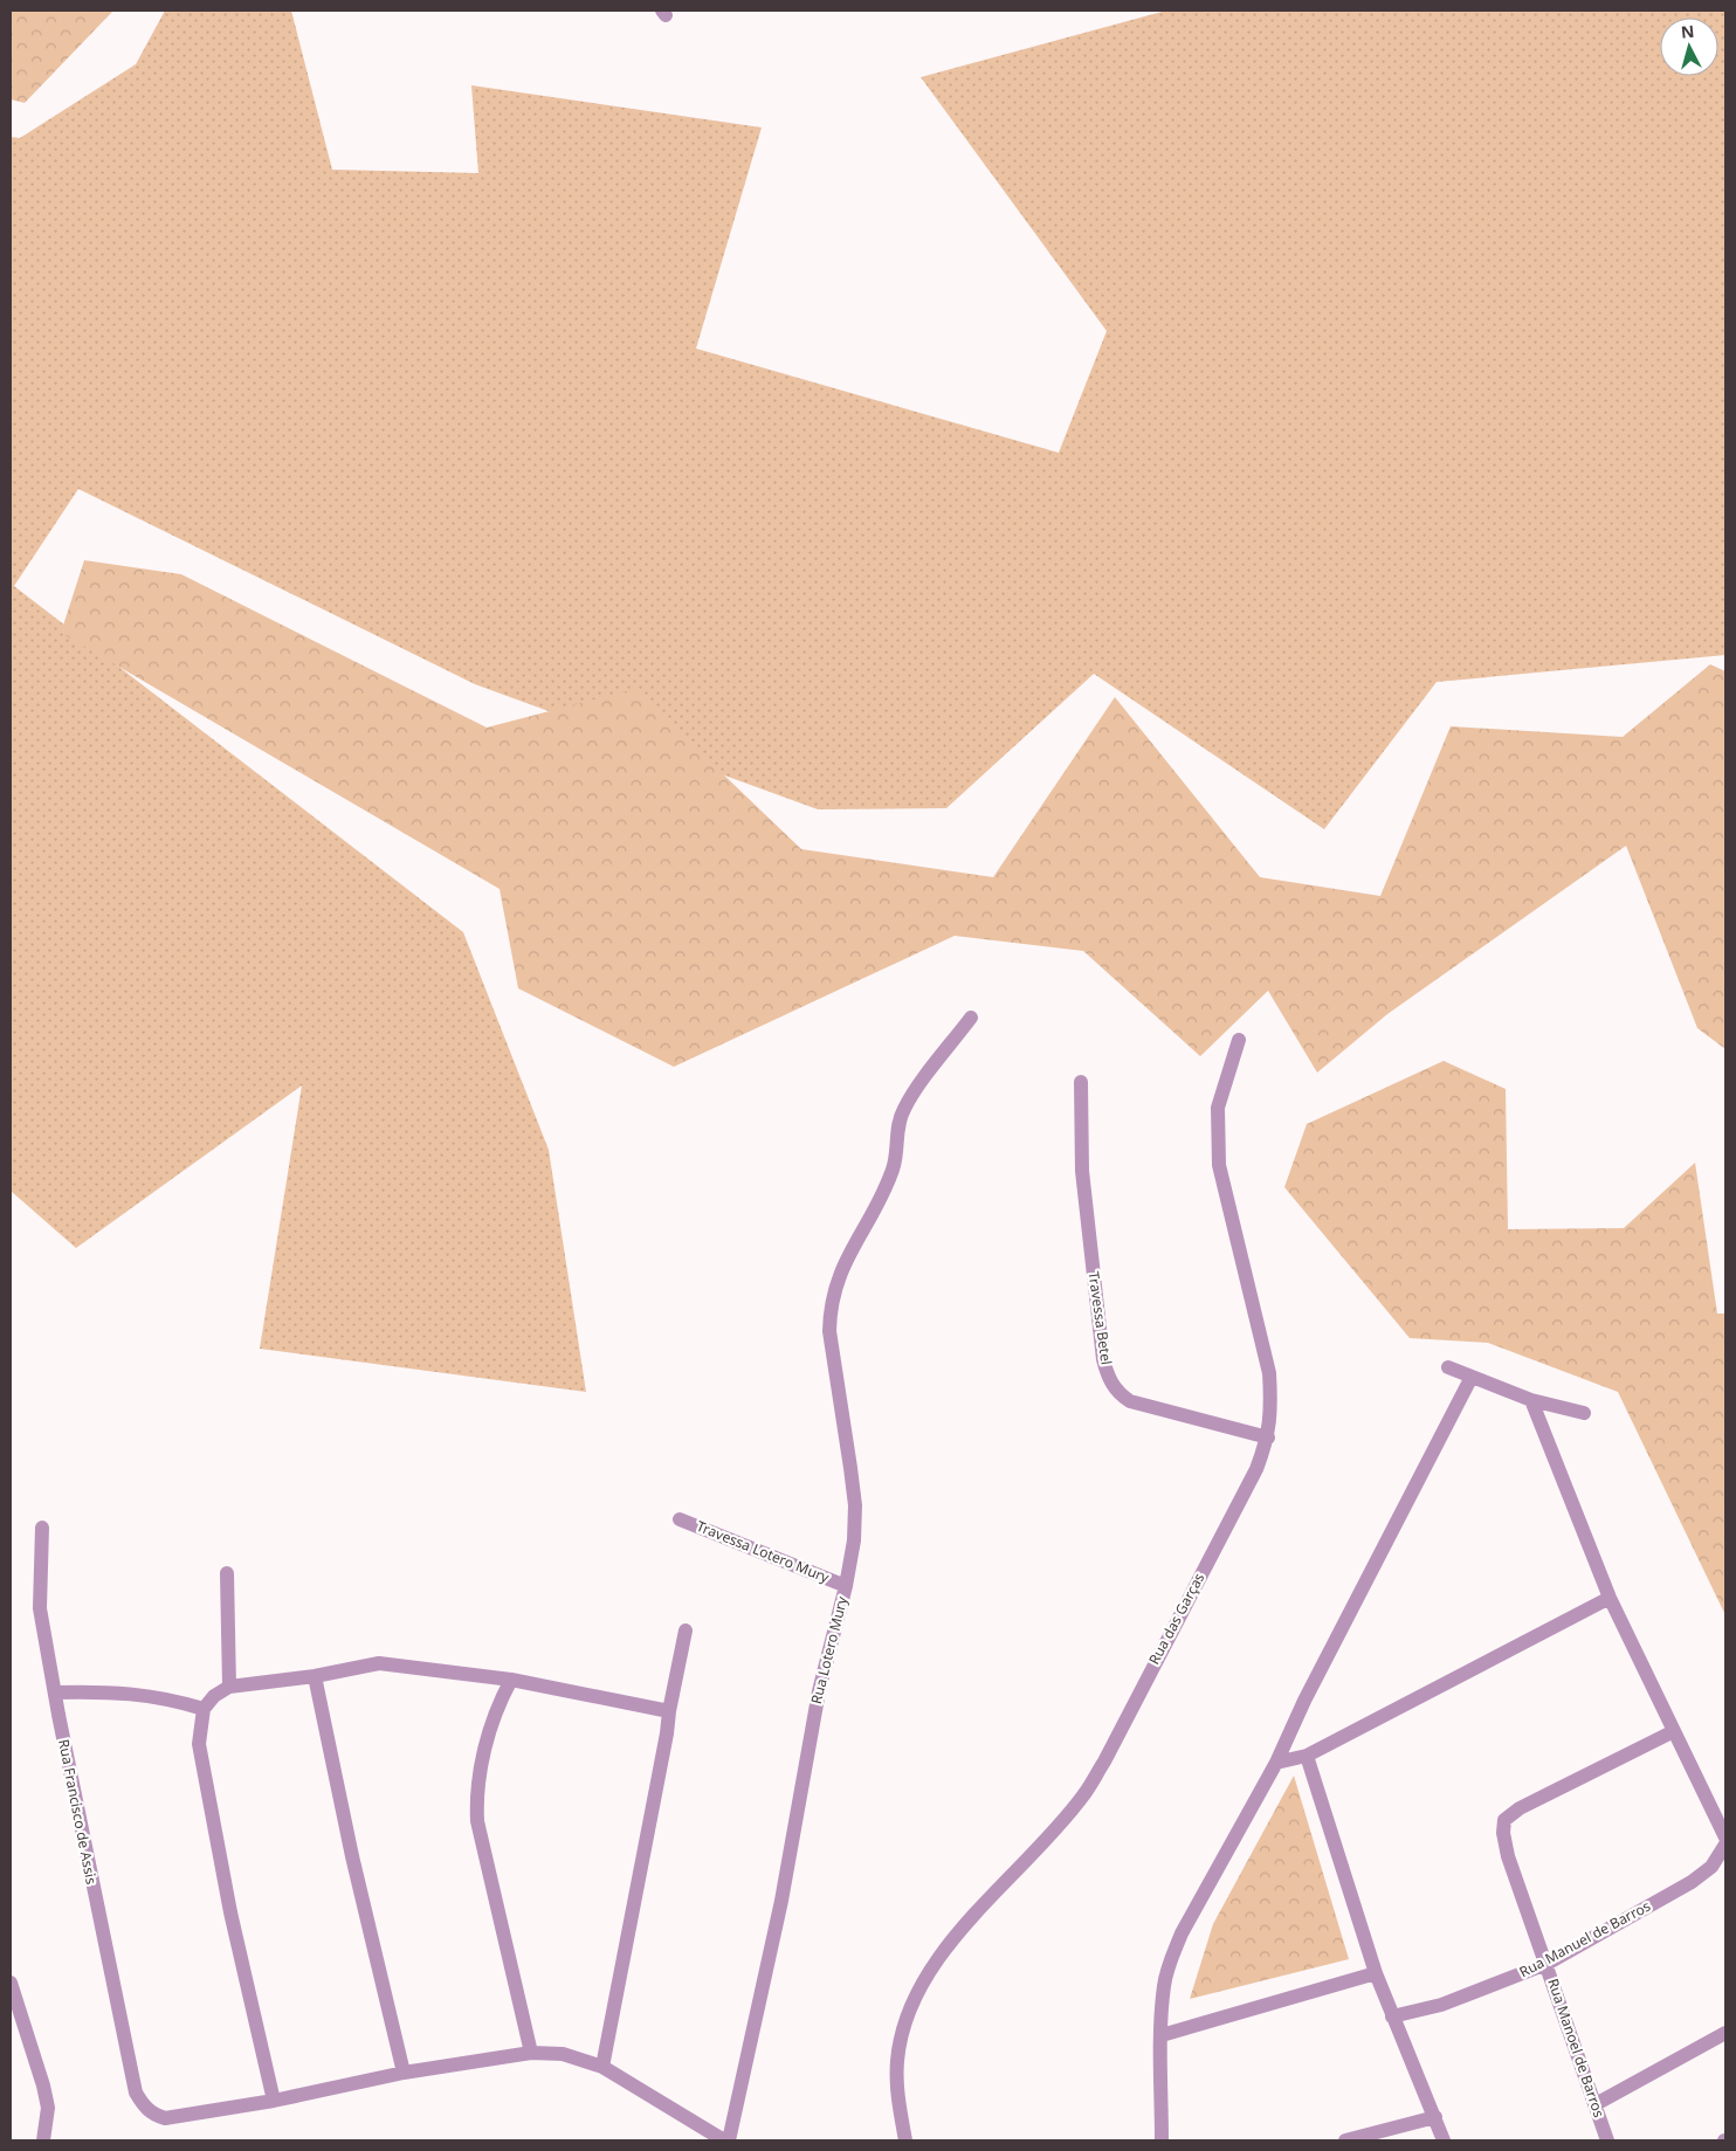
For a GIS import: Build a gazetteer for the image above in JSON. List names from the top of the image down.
{
  "streets": {
    "street": [
      "Travessa Betel",
      "Travessa Lotero Mury",
      "Rua das Garças",
      "Rua Lotero Mury",
      "Rua Francisco de Assis",
      "Rua Manuel de Barros",
      "Rua Manoel de Barros"
    ]
  },
  "crossings": [
    ["Travessa Betel", "Rua das Garças"],
    ["Travessa Lotero Mury", "Rua Lotero Mury"],
    ["Rua Manuel de Barros", "Rua Manoel de Barros"]
  ],
  "north": "top"
}
